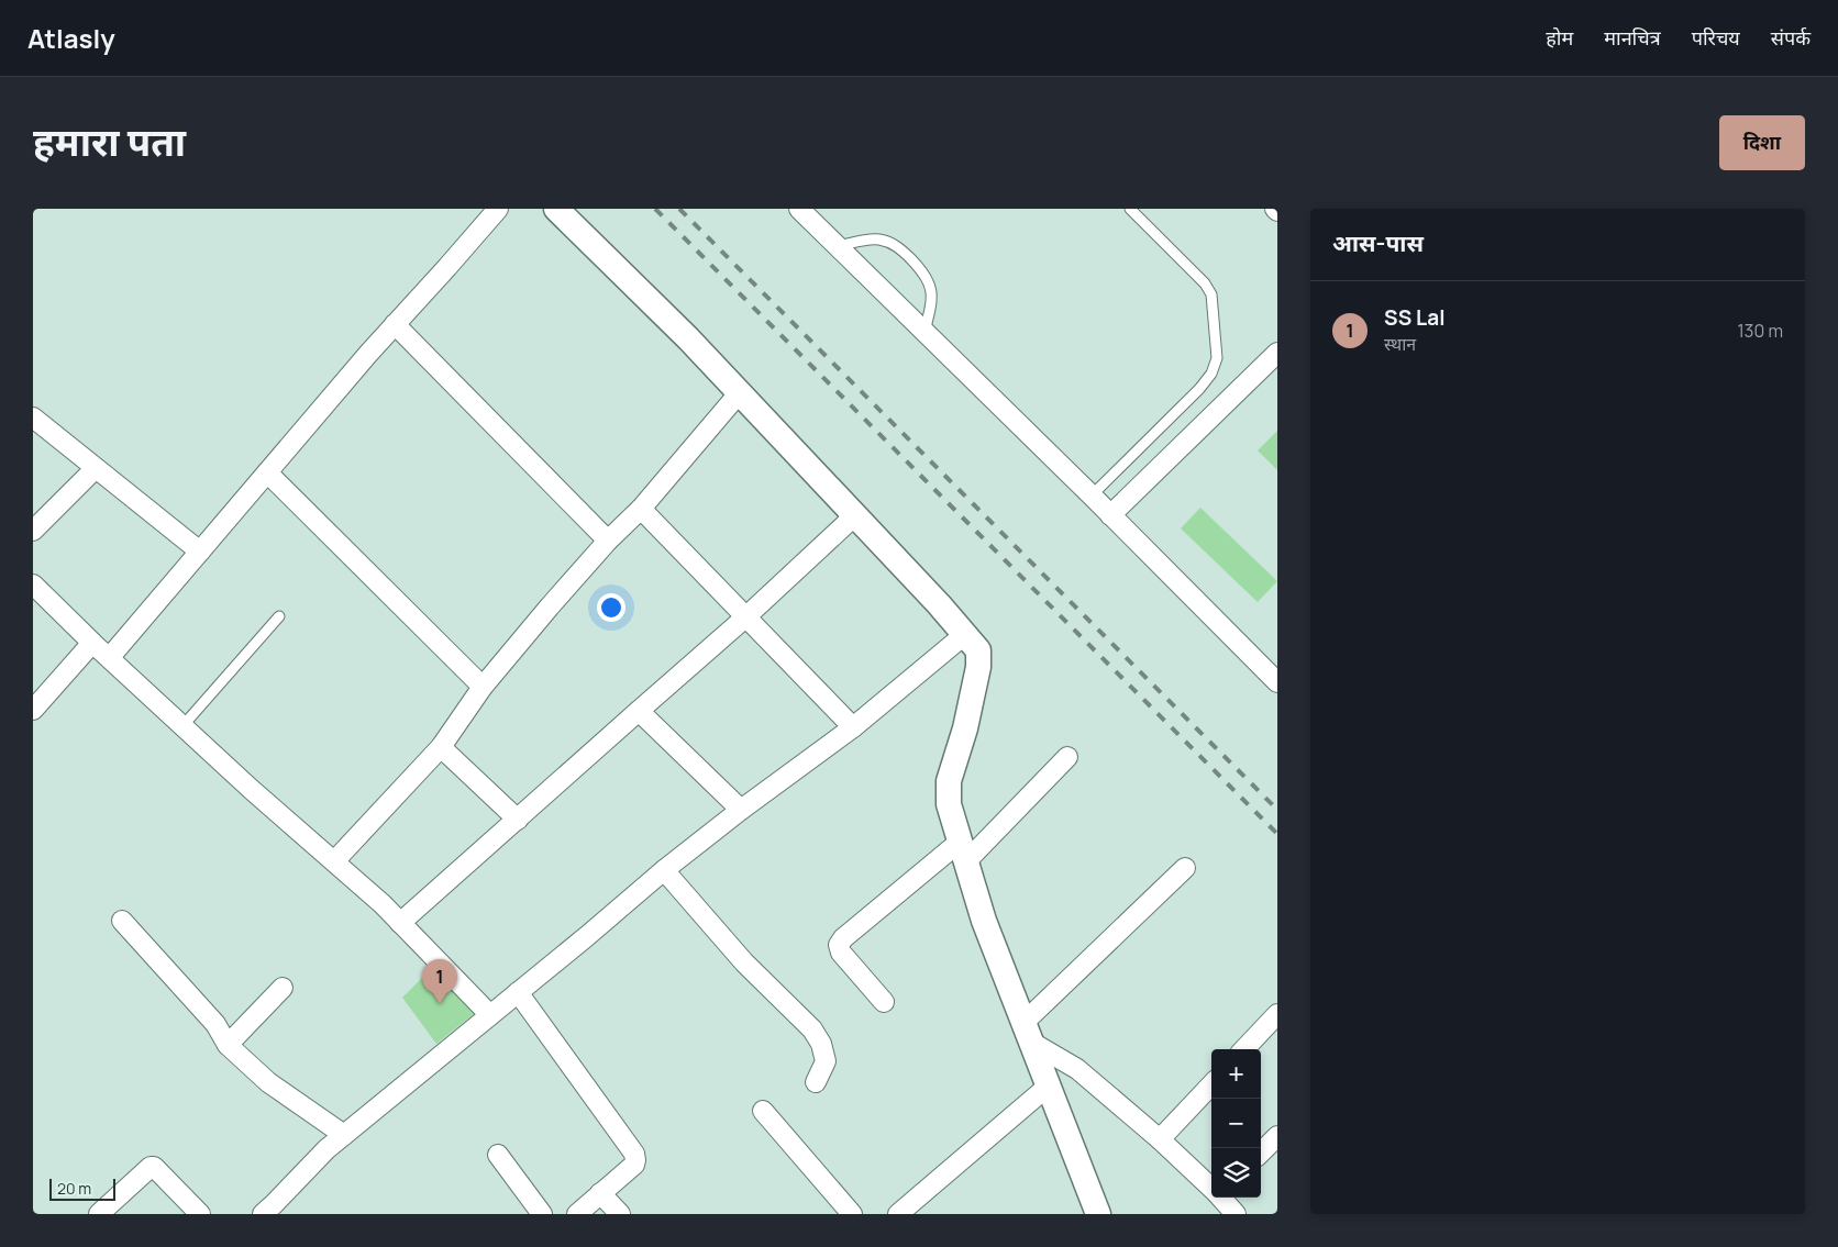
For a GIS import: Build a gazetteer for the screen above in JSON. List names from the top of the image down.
{
  "scale_bar": "20 m",
  "page": {
    "header": "Atlasly",
    "nav": [
      "होम",
      "मानचित्र",
      "परिचय",
      "संपर्क"
    ],
    "title": "हमारा पता",
    "buttons": "दिशा",
    "heading": "आस-पास",
    "list": [
      {
        "mark": "1",
        "name": "SS Lal",
        "note": "स्थान",
        "value": "130 m"
      }
    ],
    "pins": "1",
    "map_buttons": ["+", "−"],
    "scale": "20 m"
  }
}
